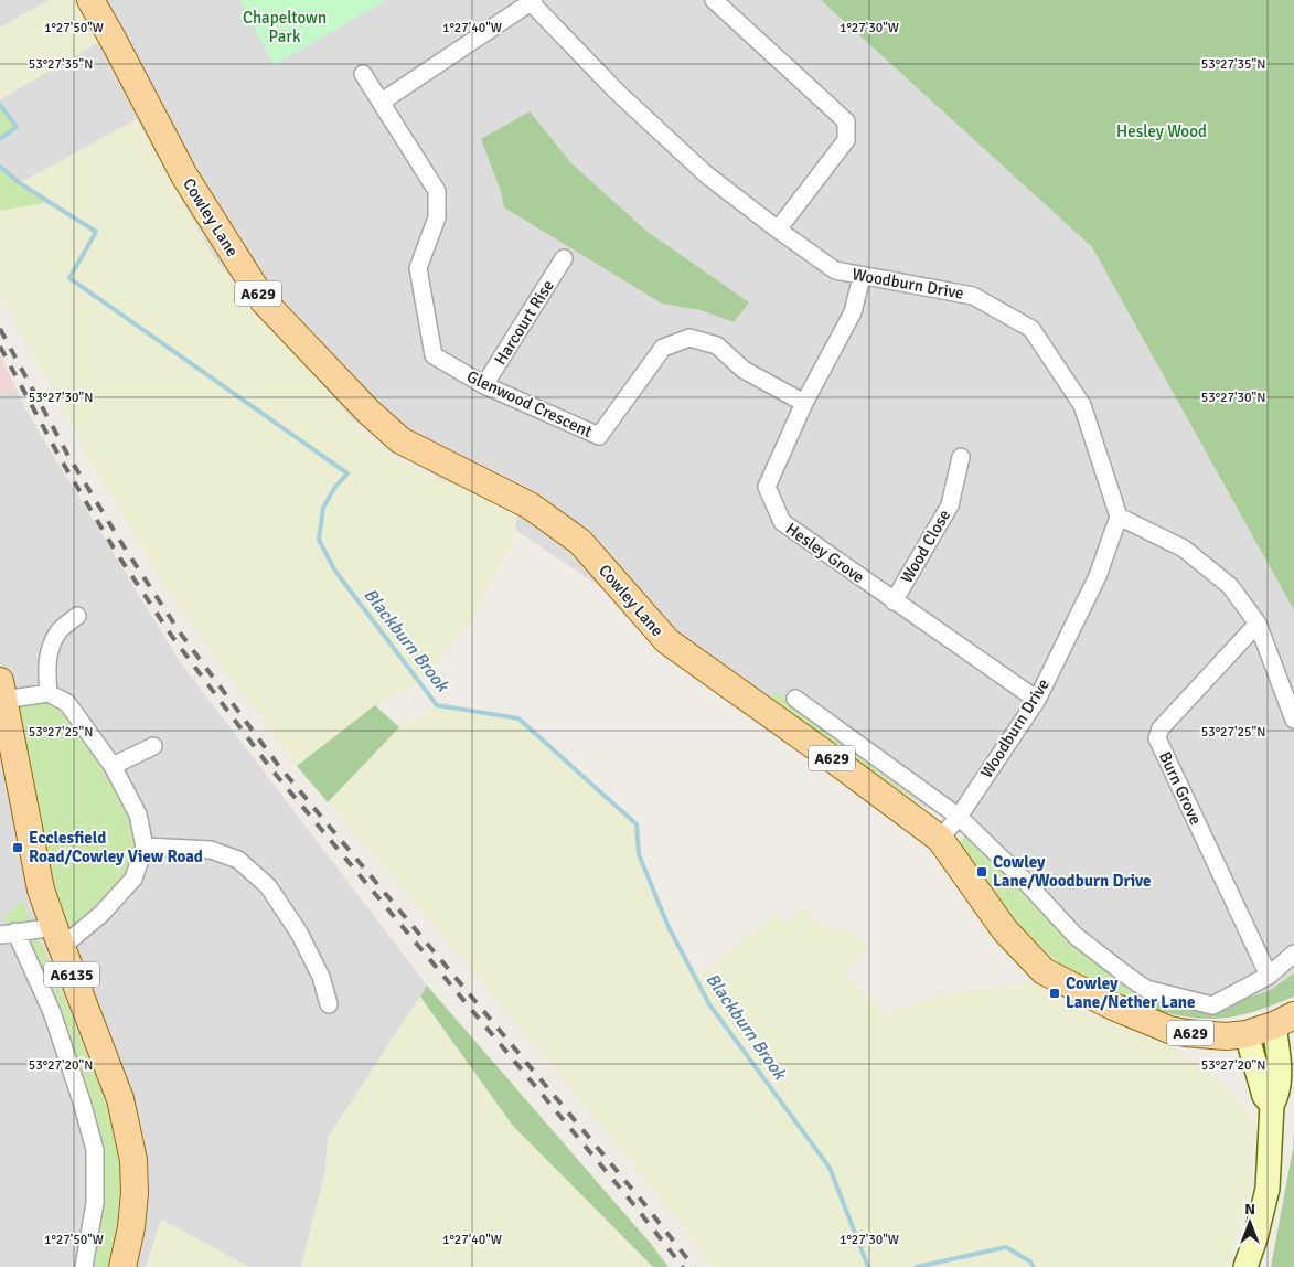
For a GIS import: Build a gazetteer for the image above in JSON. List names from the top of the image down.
{
  "streets": {
    "main road": ["Cowley Lane", "A629", "A6135"],
    "street": [
      "Woodburn Drive",
      "Harcourt Rise",
      "Glenwood Crescent",
      "Wood Close",
      "Hesley Grove",
      "Burn Grove"
    ]
  },
  "crossings": [
    ["Cowley Lane", "Woodburn Drive"],
    ["Woodburn Drive", "Hesley Grove"],
    ["Harcourt Rise", "Glenwood Crescent"],
    ["Glenwood Crescent", "Hesley Grove"],
    ["Wood Close", "Hesley Grove"]
  ],
  "water": ["Blackburn Brook"],
  "parks": ["Chapeltown Park", "Hesley Wood"],
  "places": {
    "transit": ["Ecclesfield Road/Cowley View Road", "Cowley Lane/Woodburn Drive", "Cowley Lane/Nether Lane"]
  },
  "north": "top",
  "coordinates": [
    "1°27'50\"W",
    "1°27'40\"W",
    "1°27'30\"W",
    "53°27'35\"N",
    "53°27'30\"N",
    "53°27'25\"N",
    "53°27'20\"N"
  ]
}
